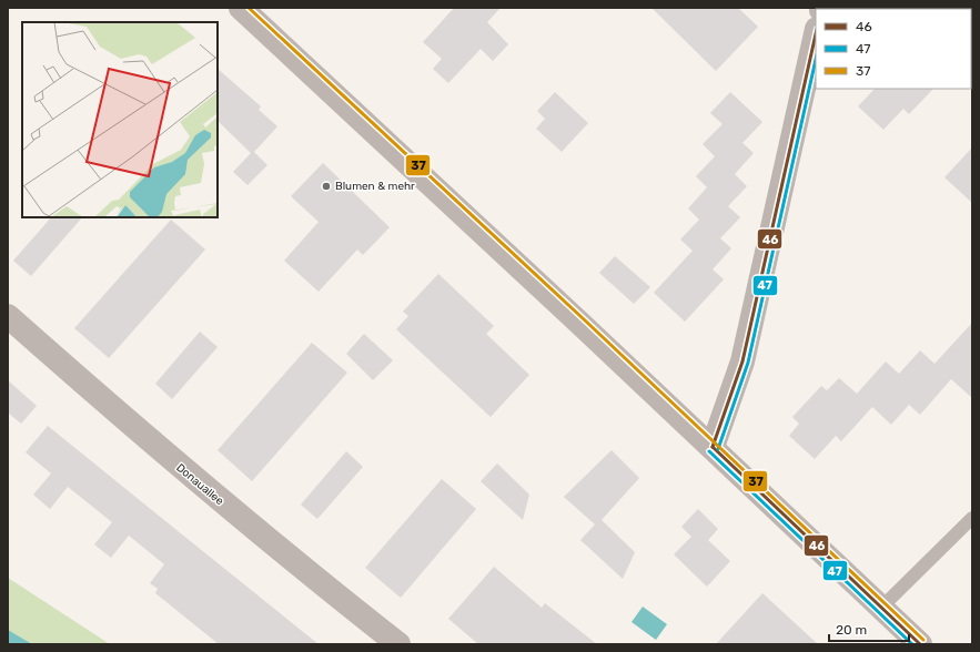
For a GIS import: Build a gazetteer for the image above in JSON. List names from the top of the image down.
{
  "streets": {
    "street": ["Donauallee"]
  },
  "places": ["Blumen & mehr"],
  "lines": ["transit line 37", "transit line 46", "transit line 47"],
  "legend": ["46", "47", "37"],
  "scale_bar": "20 m"
}
